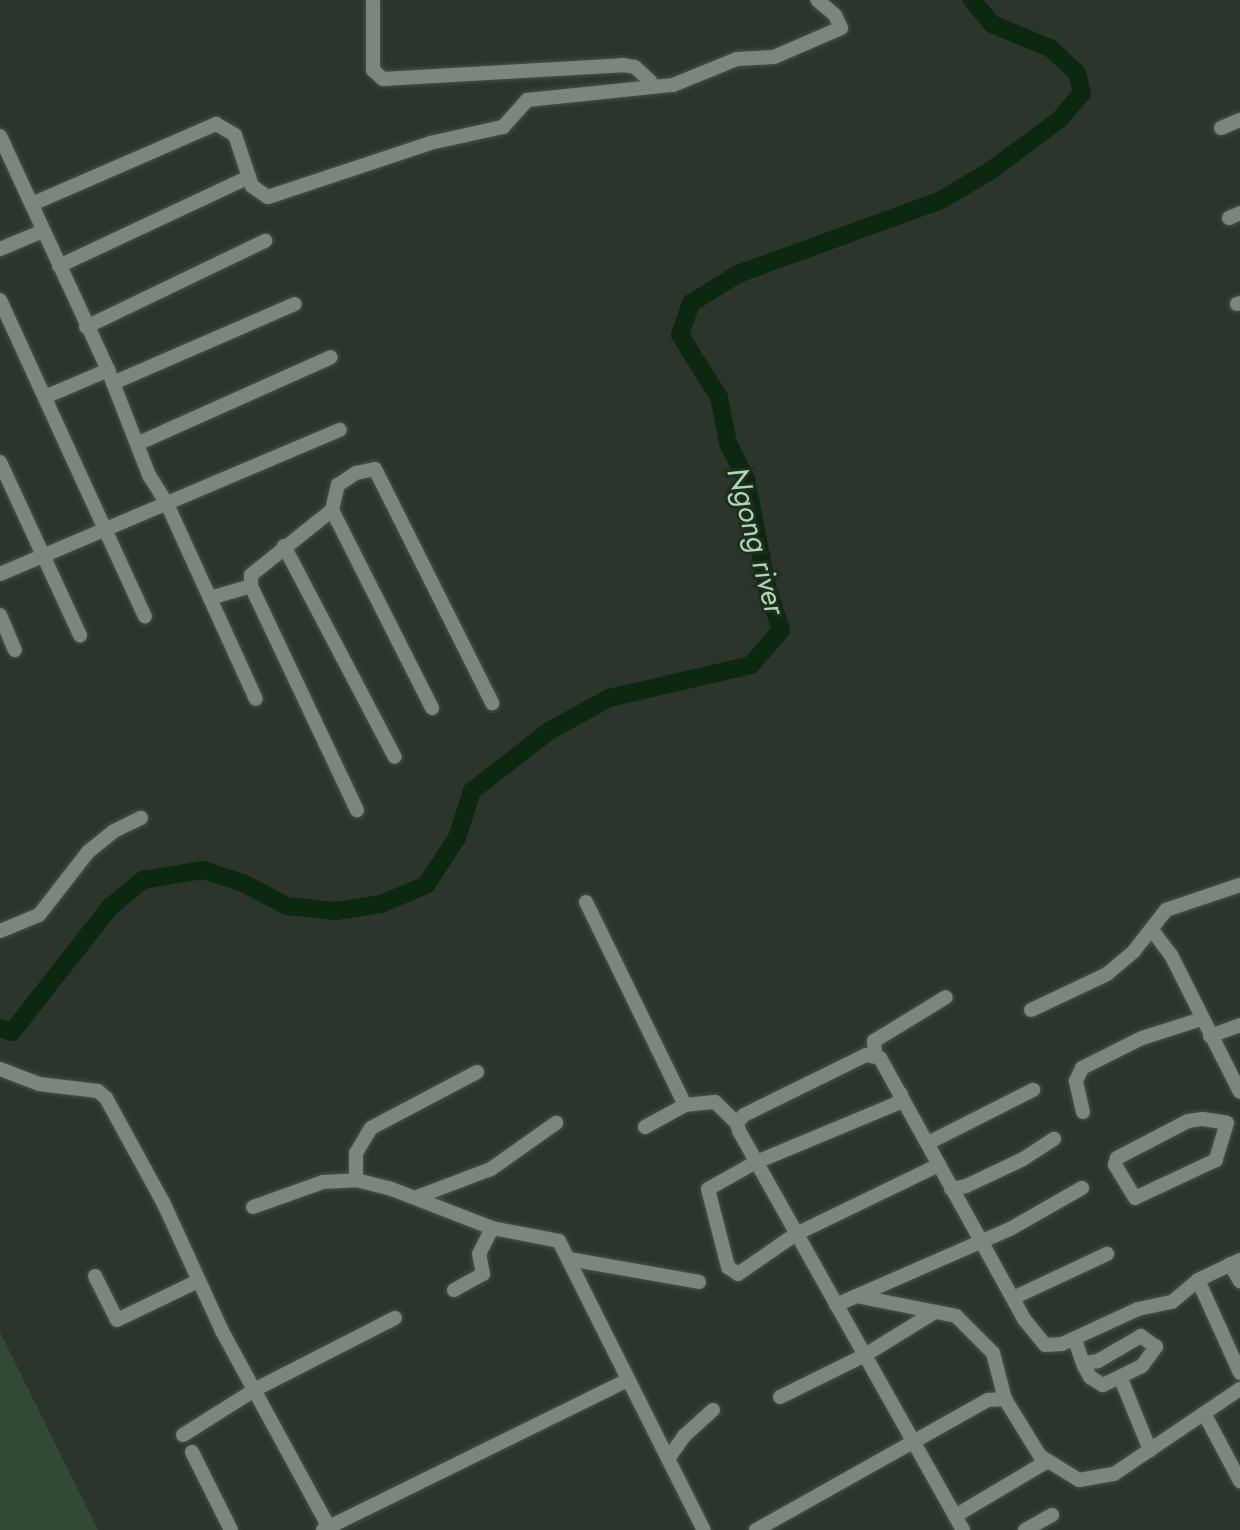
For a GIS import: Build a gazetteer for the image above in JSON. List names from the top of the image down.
{
  "water": ["Ngong river"]
}
